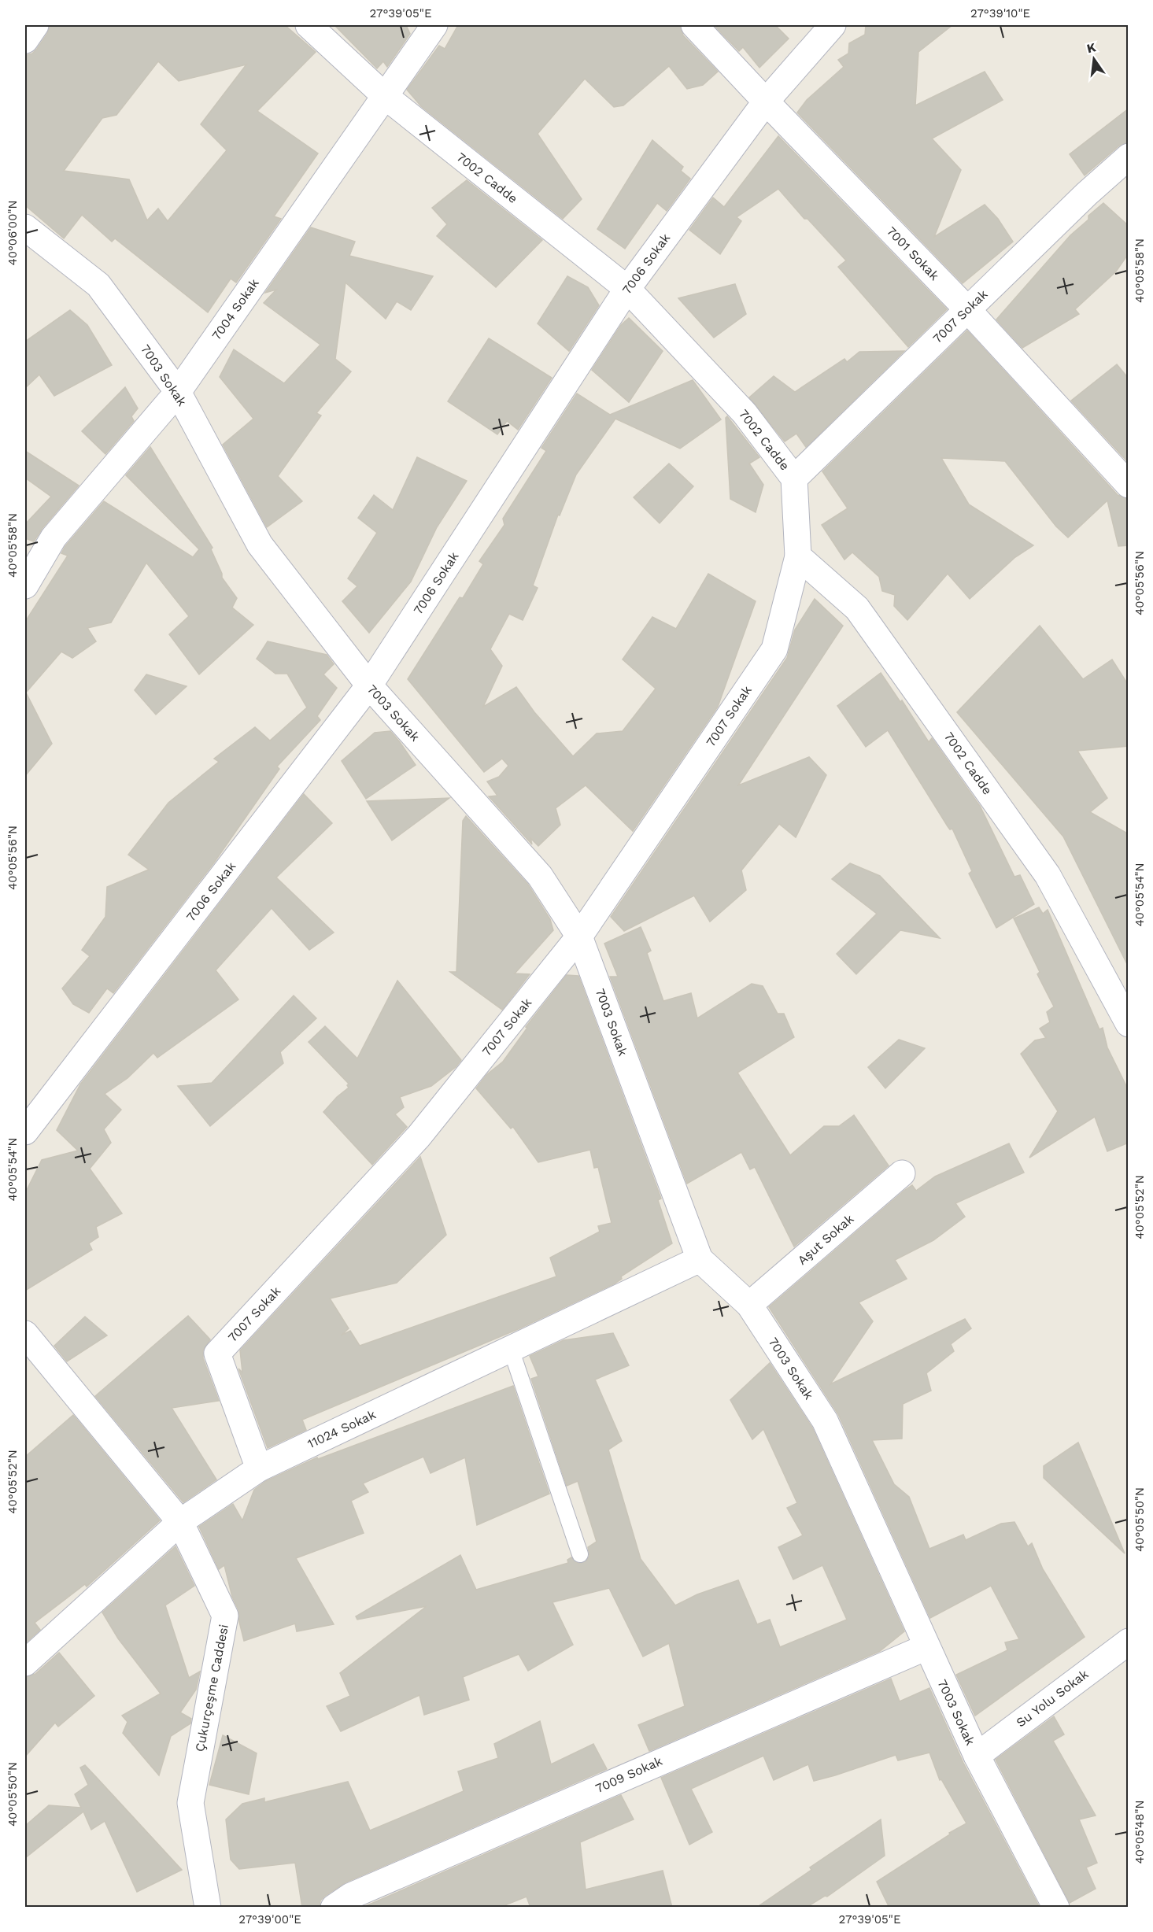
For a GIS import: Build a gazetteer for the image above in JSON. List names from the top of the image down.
{
  "streets": {
    "street": [
      "7002 Cadde",
      "7001 Sokak",
      "7006 Sokak",
      "7004 Sokak",
      "7007 Sokak",
      "7003 Sokak",
      "Aşut Sokak",
      "11024 Sokak",
      "Çukurçeşme Caddesi",
      "Su Yolu Sokak",
      "7009 Sokak"
    ]
  },
  "crossings": [
    ["7002 Cadde", "7006 Sokak"],
    ["7002 Cadde", "7004 Sokak"],
    ["7002 Cadde", "7007 Sokak"],
    ["7001 Sokak", "7006 Sokak"],
    ["7001 Sokak", "7007 Sokak"],
    ["7006 Sokak", "7003 Sokak"],
    ["7004 Sokak", "7003 Sokak"],
    ["7007 Sokak", "7003 Sokak"],
    ["7007 Sokak", "11024 Sokak"],
    ["7003 Sokak", "Aşut Sokak"],
    ["7003 Sokak", "11024 Sokak"],
    ["7003 Sokak", "Su Yolu Sokak"],
    ["7003 Sokak", "7009 Sokak"],
    ["11024 Sokak", "Çukurçeşme Caddesi"]
  ],
  "north": "top",
  "coordinates": [
    "27°39'05\"E",
    "27°39'10\"E",
    "40°06'00\"N",
    "40°05'58\"N",
    "40°05'56\"N",
    "40°05'54\"N",
    "40°05'52\"N",
    "40°05'50\"N",
    "40°05'48\"N",
    "27°39'00\"E"
  ]
}
